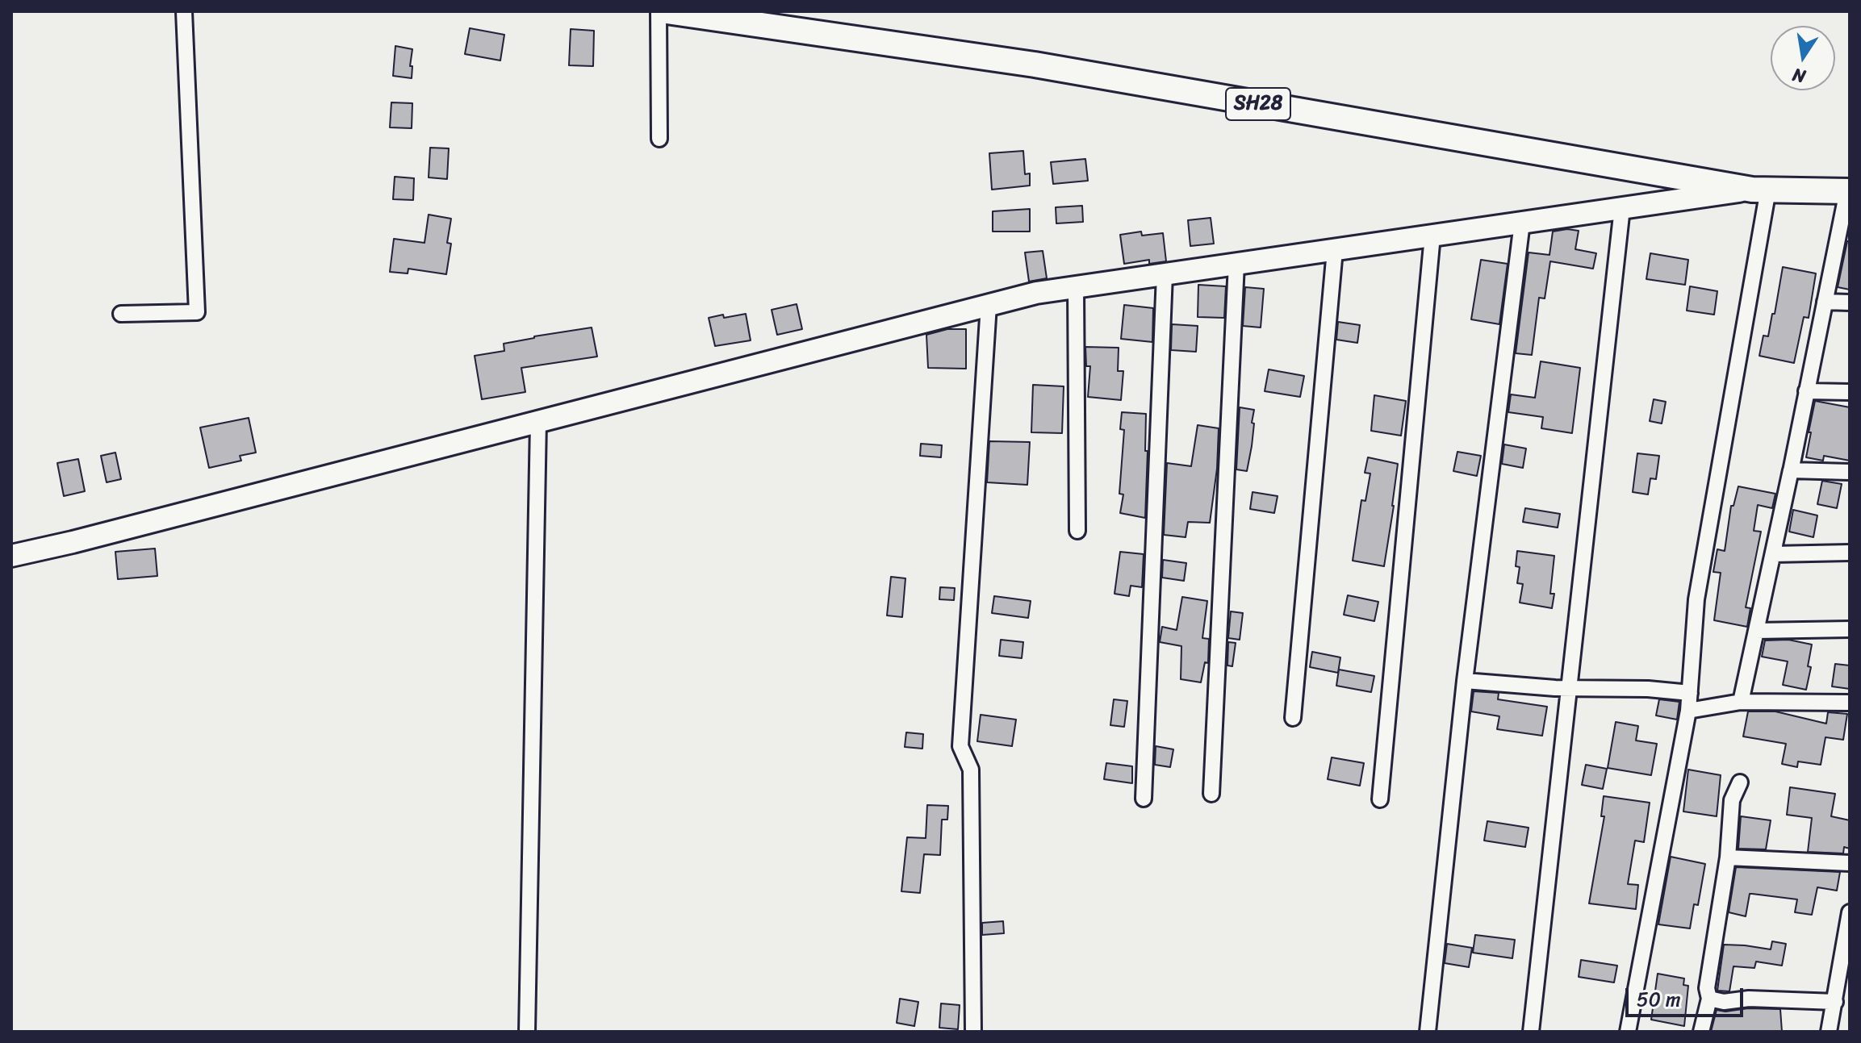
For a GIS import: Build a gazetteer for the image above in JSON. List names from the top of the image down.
{
  "streets": {
    "main road": ["SH28"]
  },
  "scale_bar": "50 m",
  "north": "bottom"
}
